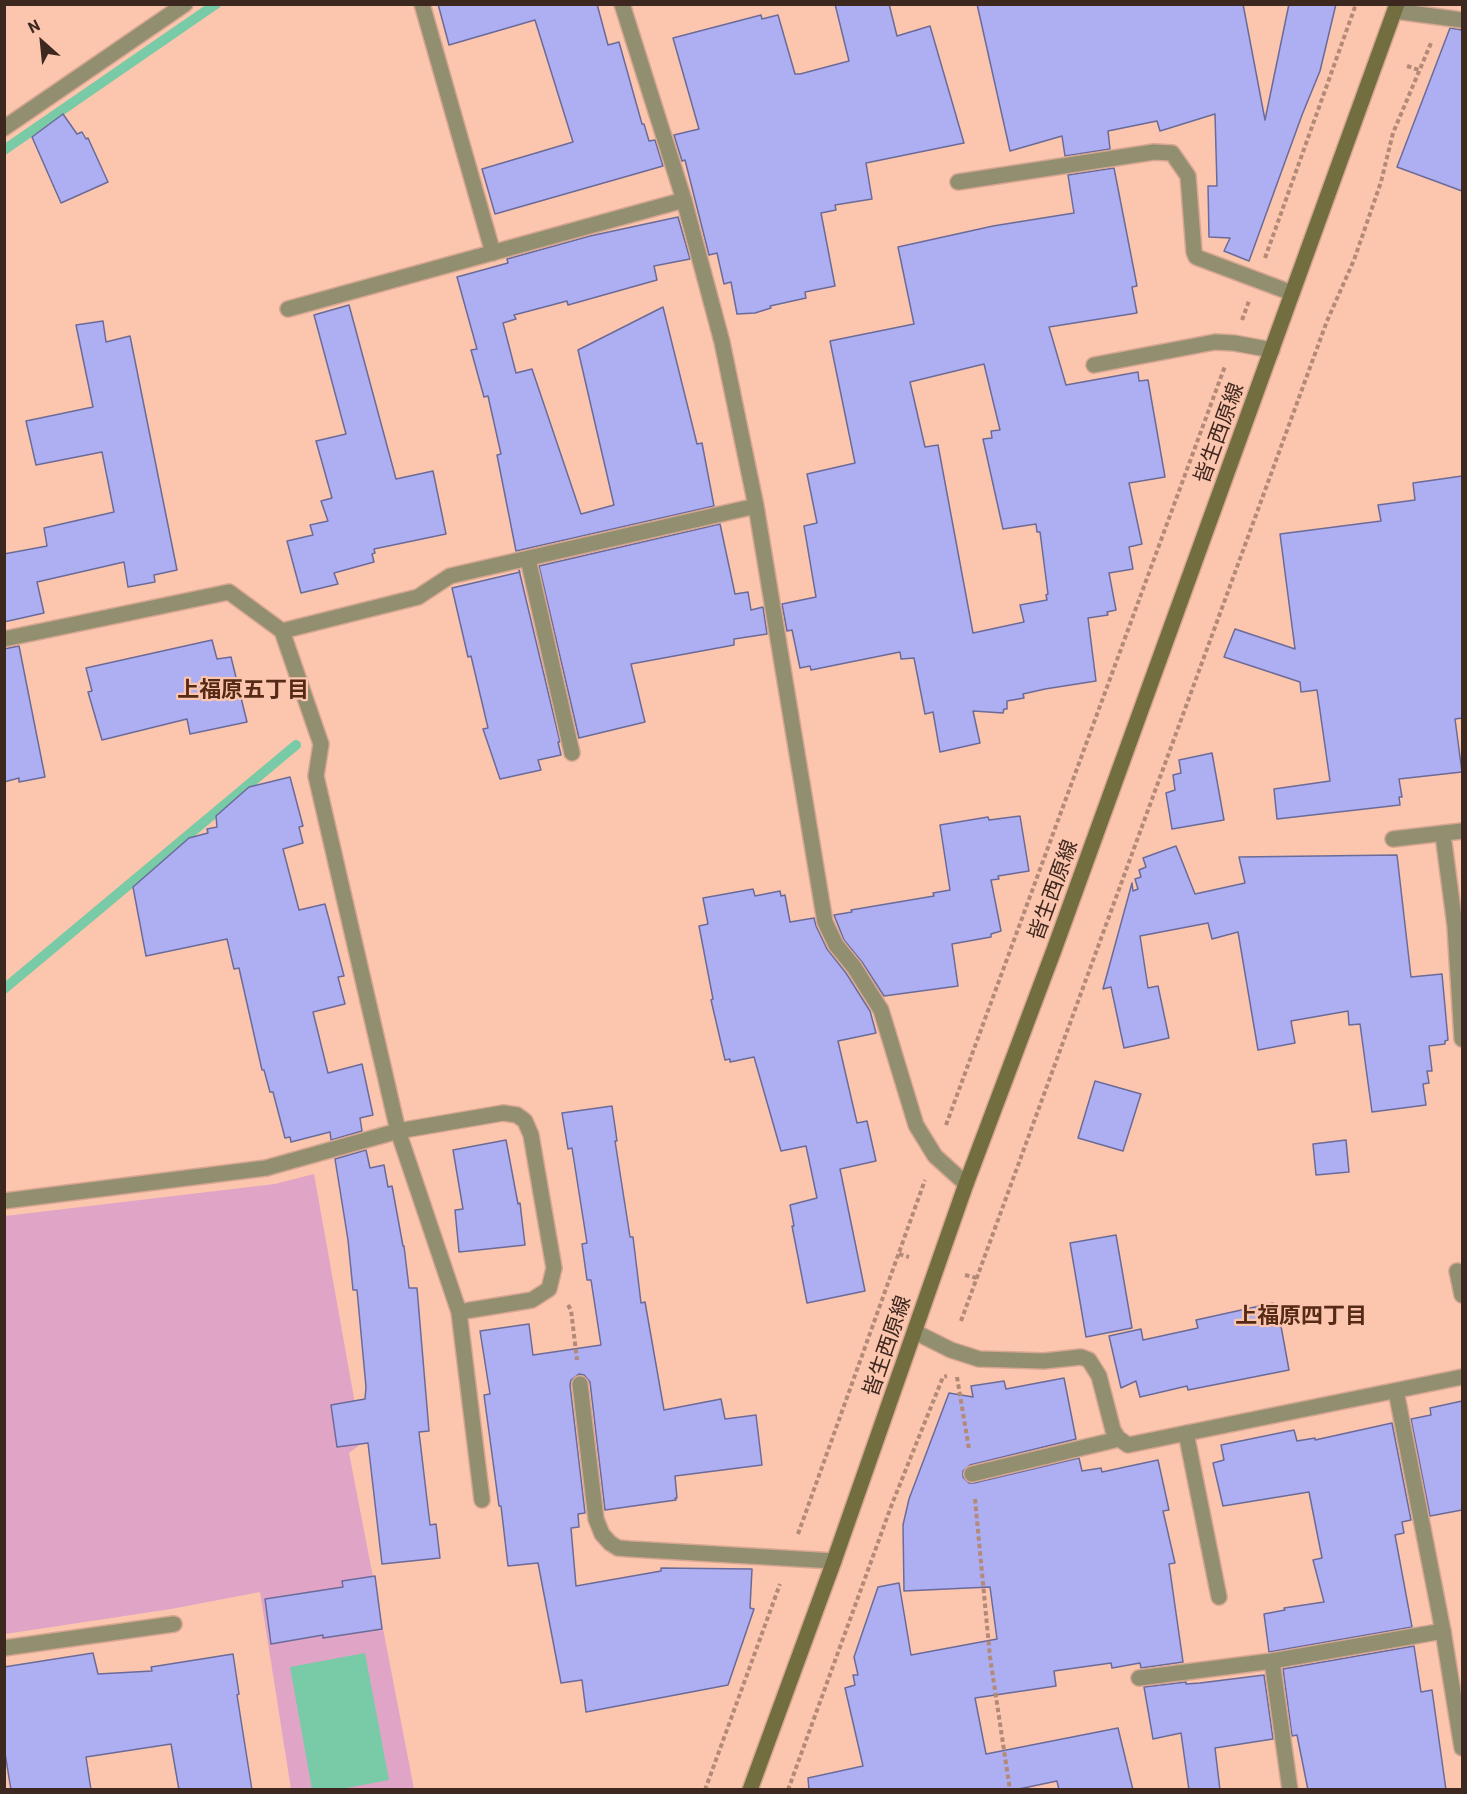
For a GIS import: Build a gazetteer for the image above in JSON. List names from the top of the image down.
{
  "streets": {
    "main road": ["皆生西原線"]
  },
  "districts": ["上福原五丁目", "上福原四丁目"],
  "north": "top left"
}
